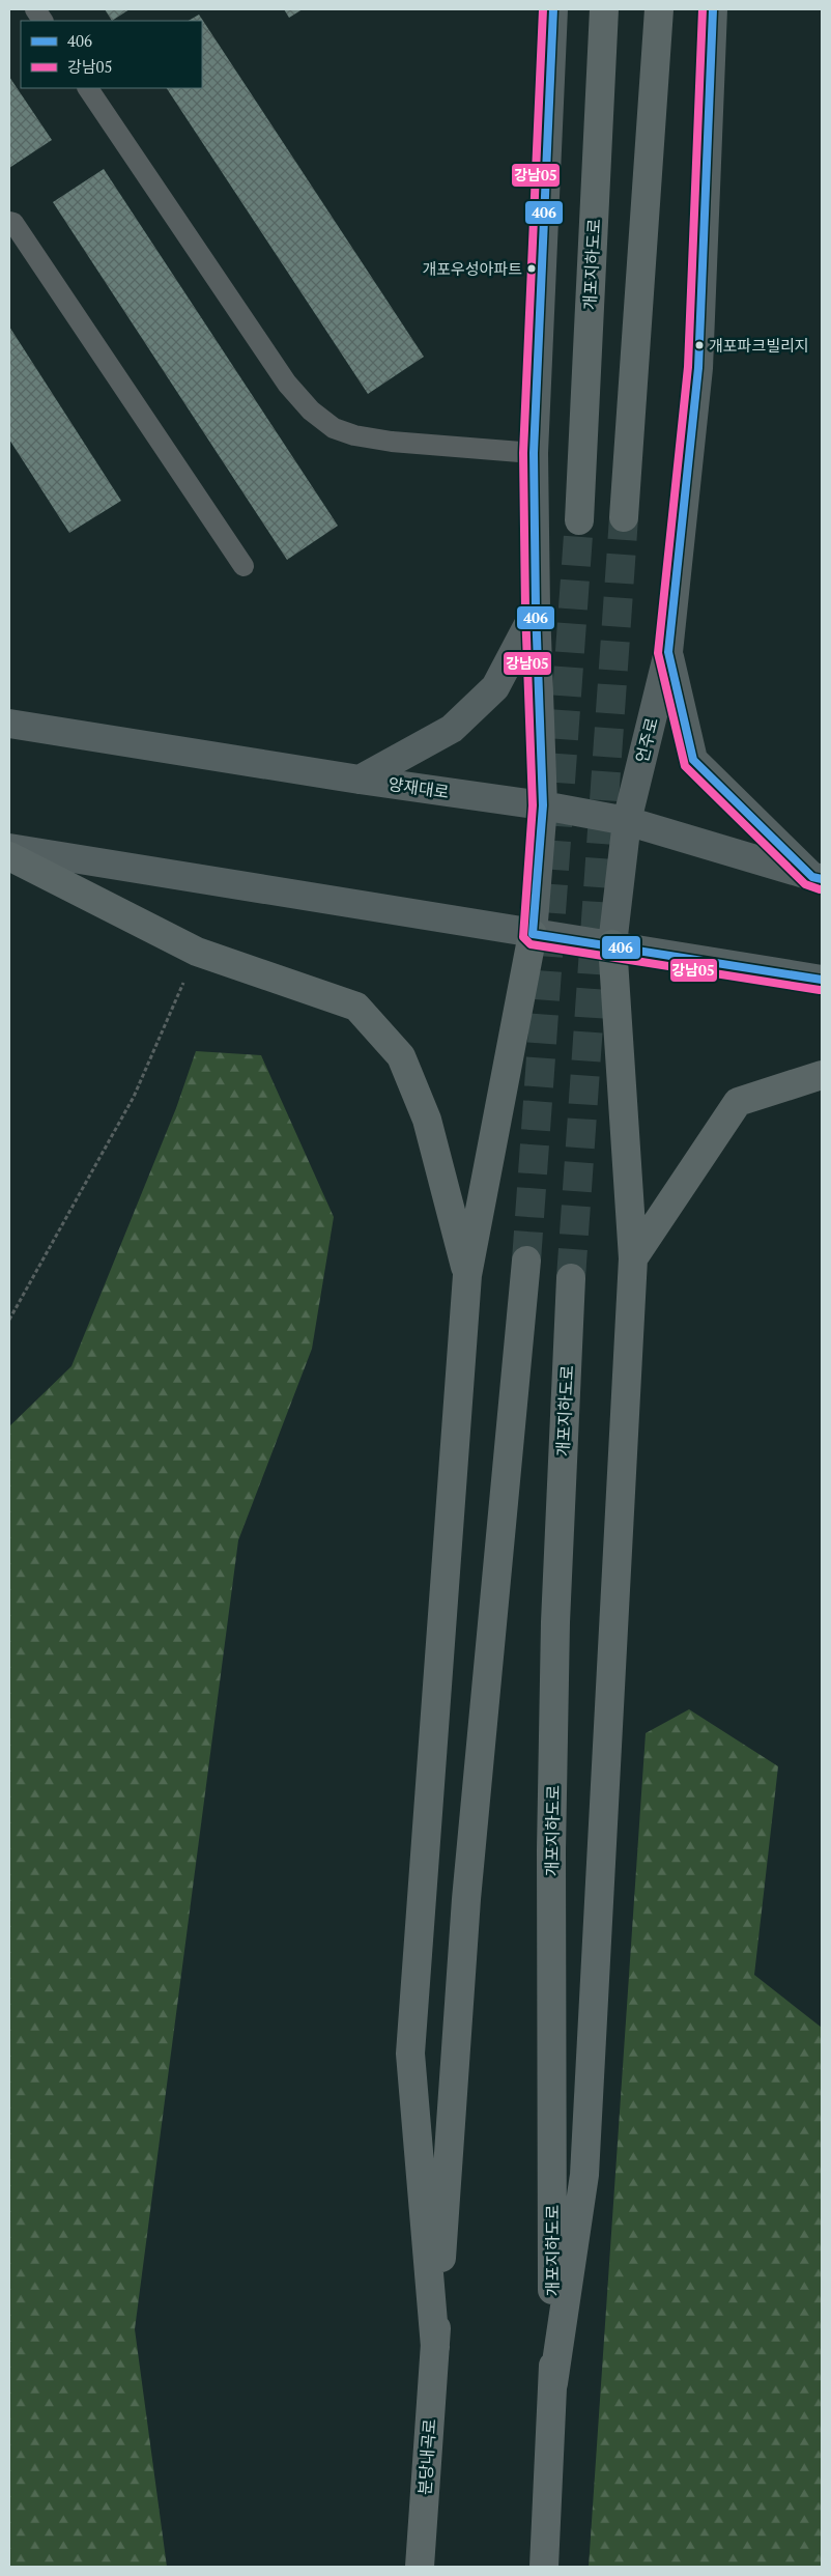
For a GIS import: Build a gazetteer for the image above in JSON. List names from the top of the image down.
{
  "streets": {
    "highway": ["개포지하도로", "분당내곡로"],
    "main road": ["언주로", "양재대로"]
  },
  "crossings": [
    ["언주로", "양재대로"]
  ],
  "places": ["개포우성아파트", "개포파크빌리지"],
  "lines": ["transit line 406", "transit line 강남05"],
  "legend": ["406", "강남05"]
}
